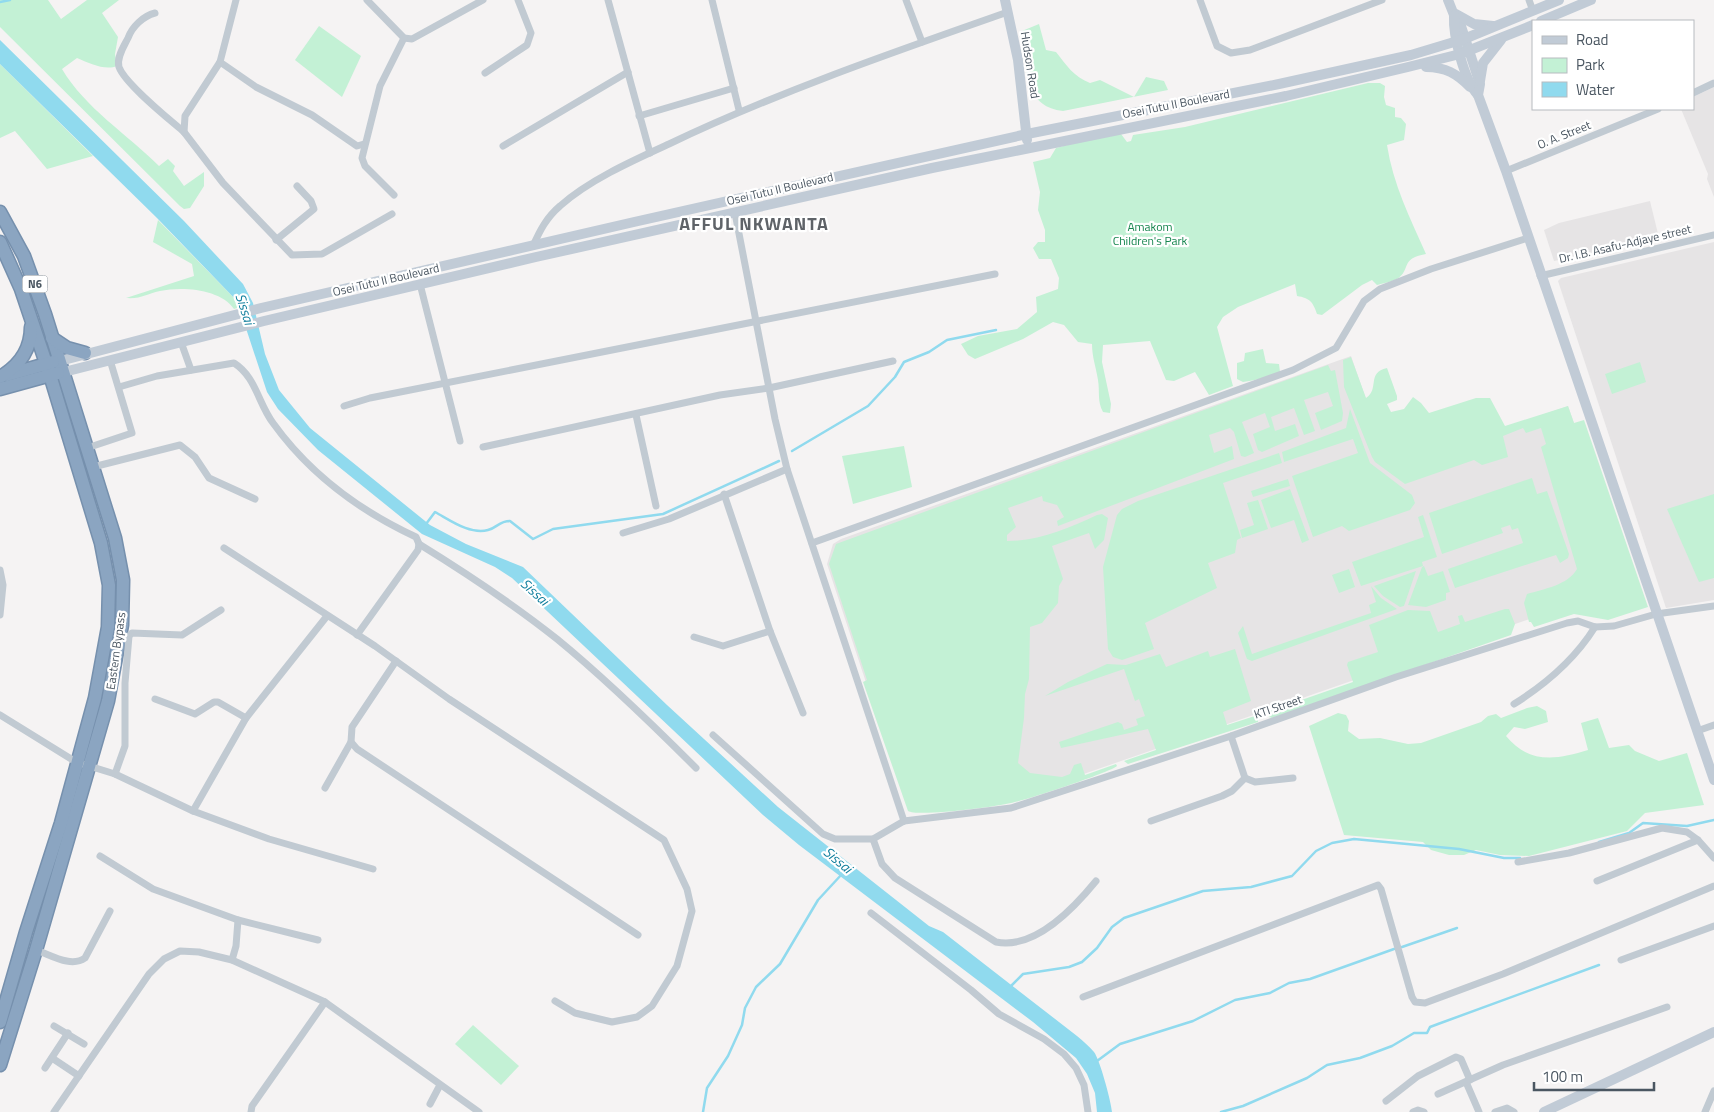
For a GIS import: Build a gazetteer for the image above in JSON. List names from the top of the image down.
{
  "streets": {
    "highway": ["Osei Tutu II Boulevard", "N6", "Eastern Bypass"],
    "main road": ["Hudson Road"],
    "street": ["O. A. Street", "Dr. I.B. Asafu-Adjaye street", "KTI Street"]
  },
  "crossings": [
    ["Hudson Road", "Osei Tutu II Boulevard"],
    ["Osei Tutu II Boulevard", "Eastern Bypass"]
  ],
  "districts": ["AFFUL NKWANTA"],
  "water": ["Sissai"],
  "parks": ["Amakom Children's Park"],
  "legend": ["Road", "Park", "Water"],
  "scale_bar": "100 m"
}
